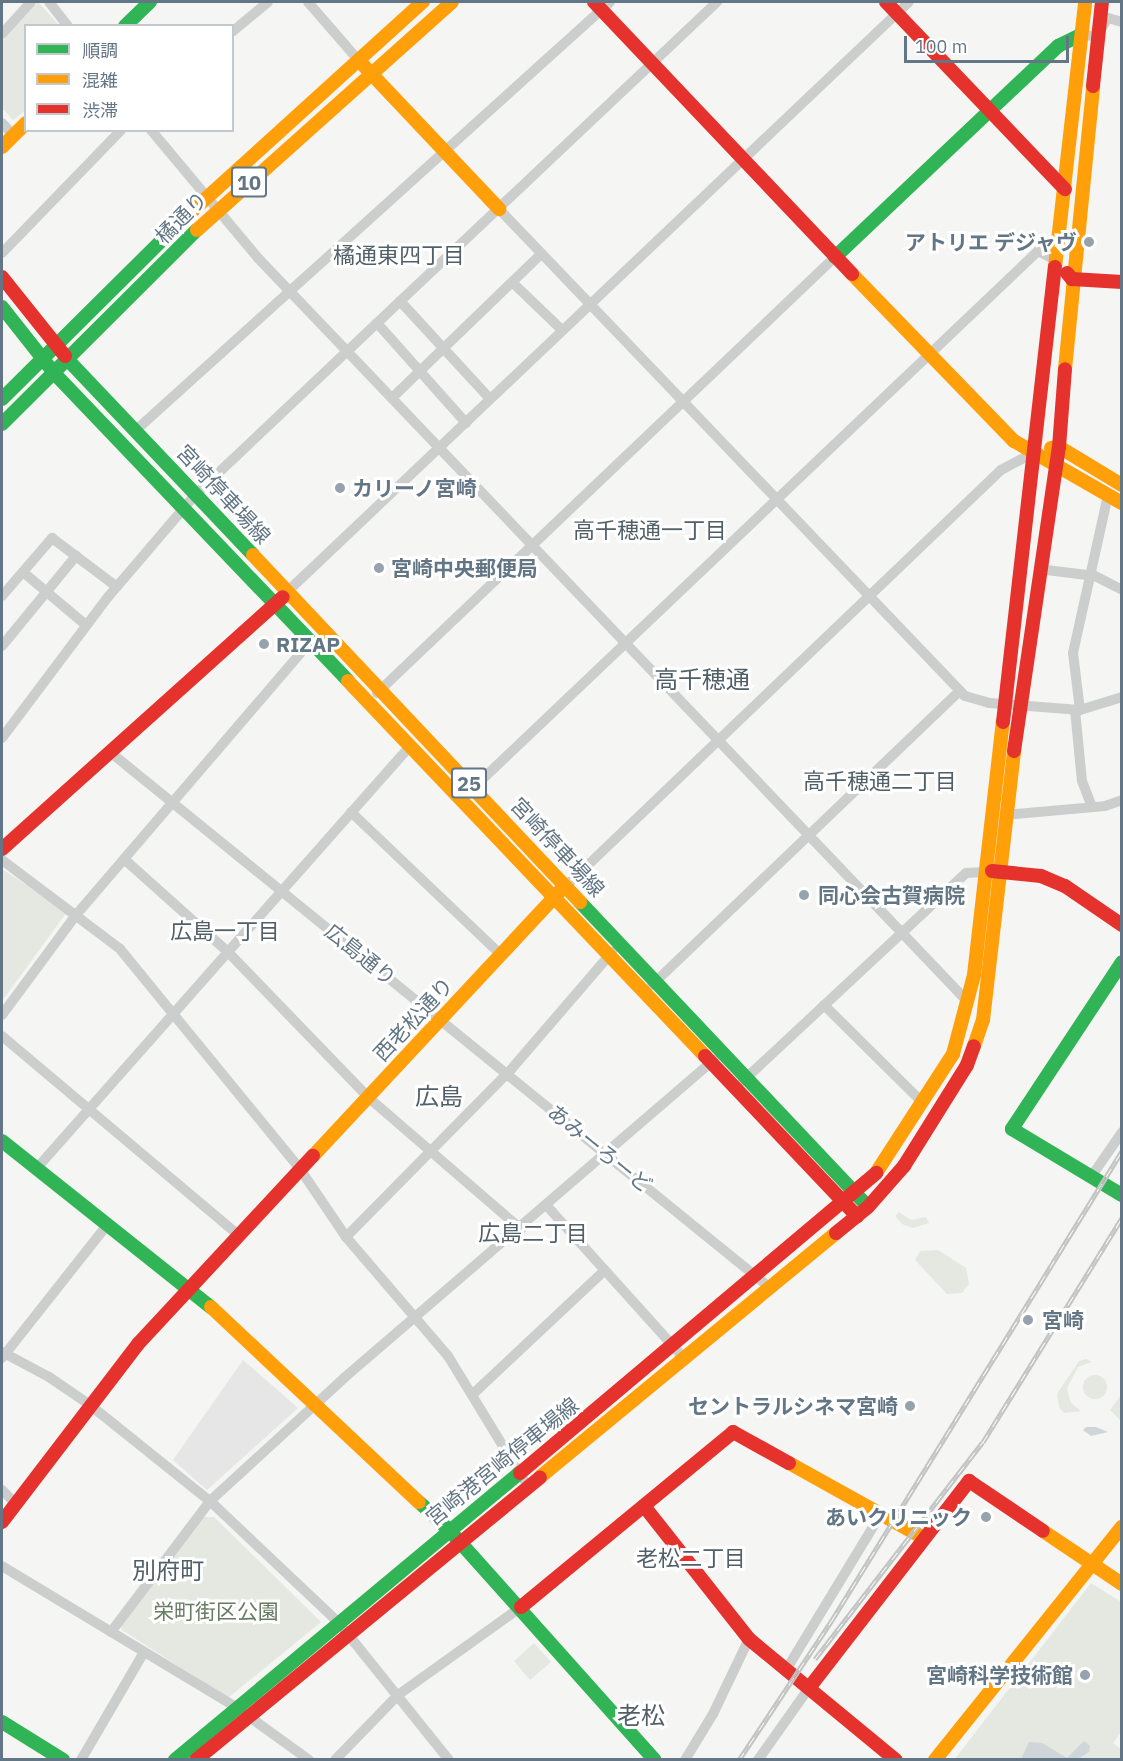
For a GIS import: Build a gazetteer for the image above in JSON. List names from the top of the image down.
{
  "streets": {
    "main road": [
      "10",
      "橘通り",
      "宮崎停車場線",
      "25",
      "西老松通り",
      "宮崎港宮崎停車場線"
    ],
    "street": ["広島通り", "あみーろーど"]
  },
  "crossings": [
    ["橘通り", "宮崎停車場線"],
    ["宮崎停車場線", "西老松通り"],
    ["宮崎停車場線", "宮崎港宮崎停車場線"],
    ["広島通り", "西老松通り"],
    ["広島通り", "あみーろーど"],
    ["西老松通り", "あみーろーど"],
    ["あみーろーど", "宮崎港宮崎停車場線"]
  ],
  "districts": [
    "橘通東四丁目",
    "高千穂通一丁目",
    "高千穂通",
    "高千穂通二丁目",
    "広島一丁目",
    "広島",
    "広島二丁目",
    "老松二丁目",
    "別府町",
    "老松"
  ],
  "parks": ["栄町街区公園"],
  "places": [
    "アトリエ デジャヴ",
    "カリーノ宮崎",
    "宮崎中央郵便局",
    "RIZAP",
    "同心会古賀病院",
    "宮崎",
    "セントラルシネマ宮崎",
    "あいクリニック",
    "宮崎科学技術館"
  ],
  "legend": ["順調", "混雑", "渋滞"],
  "scale_bar": "100 m"
}
